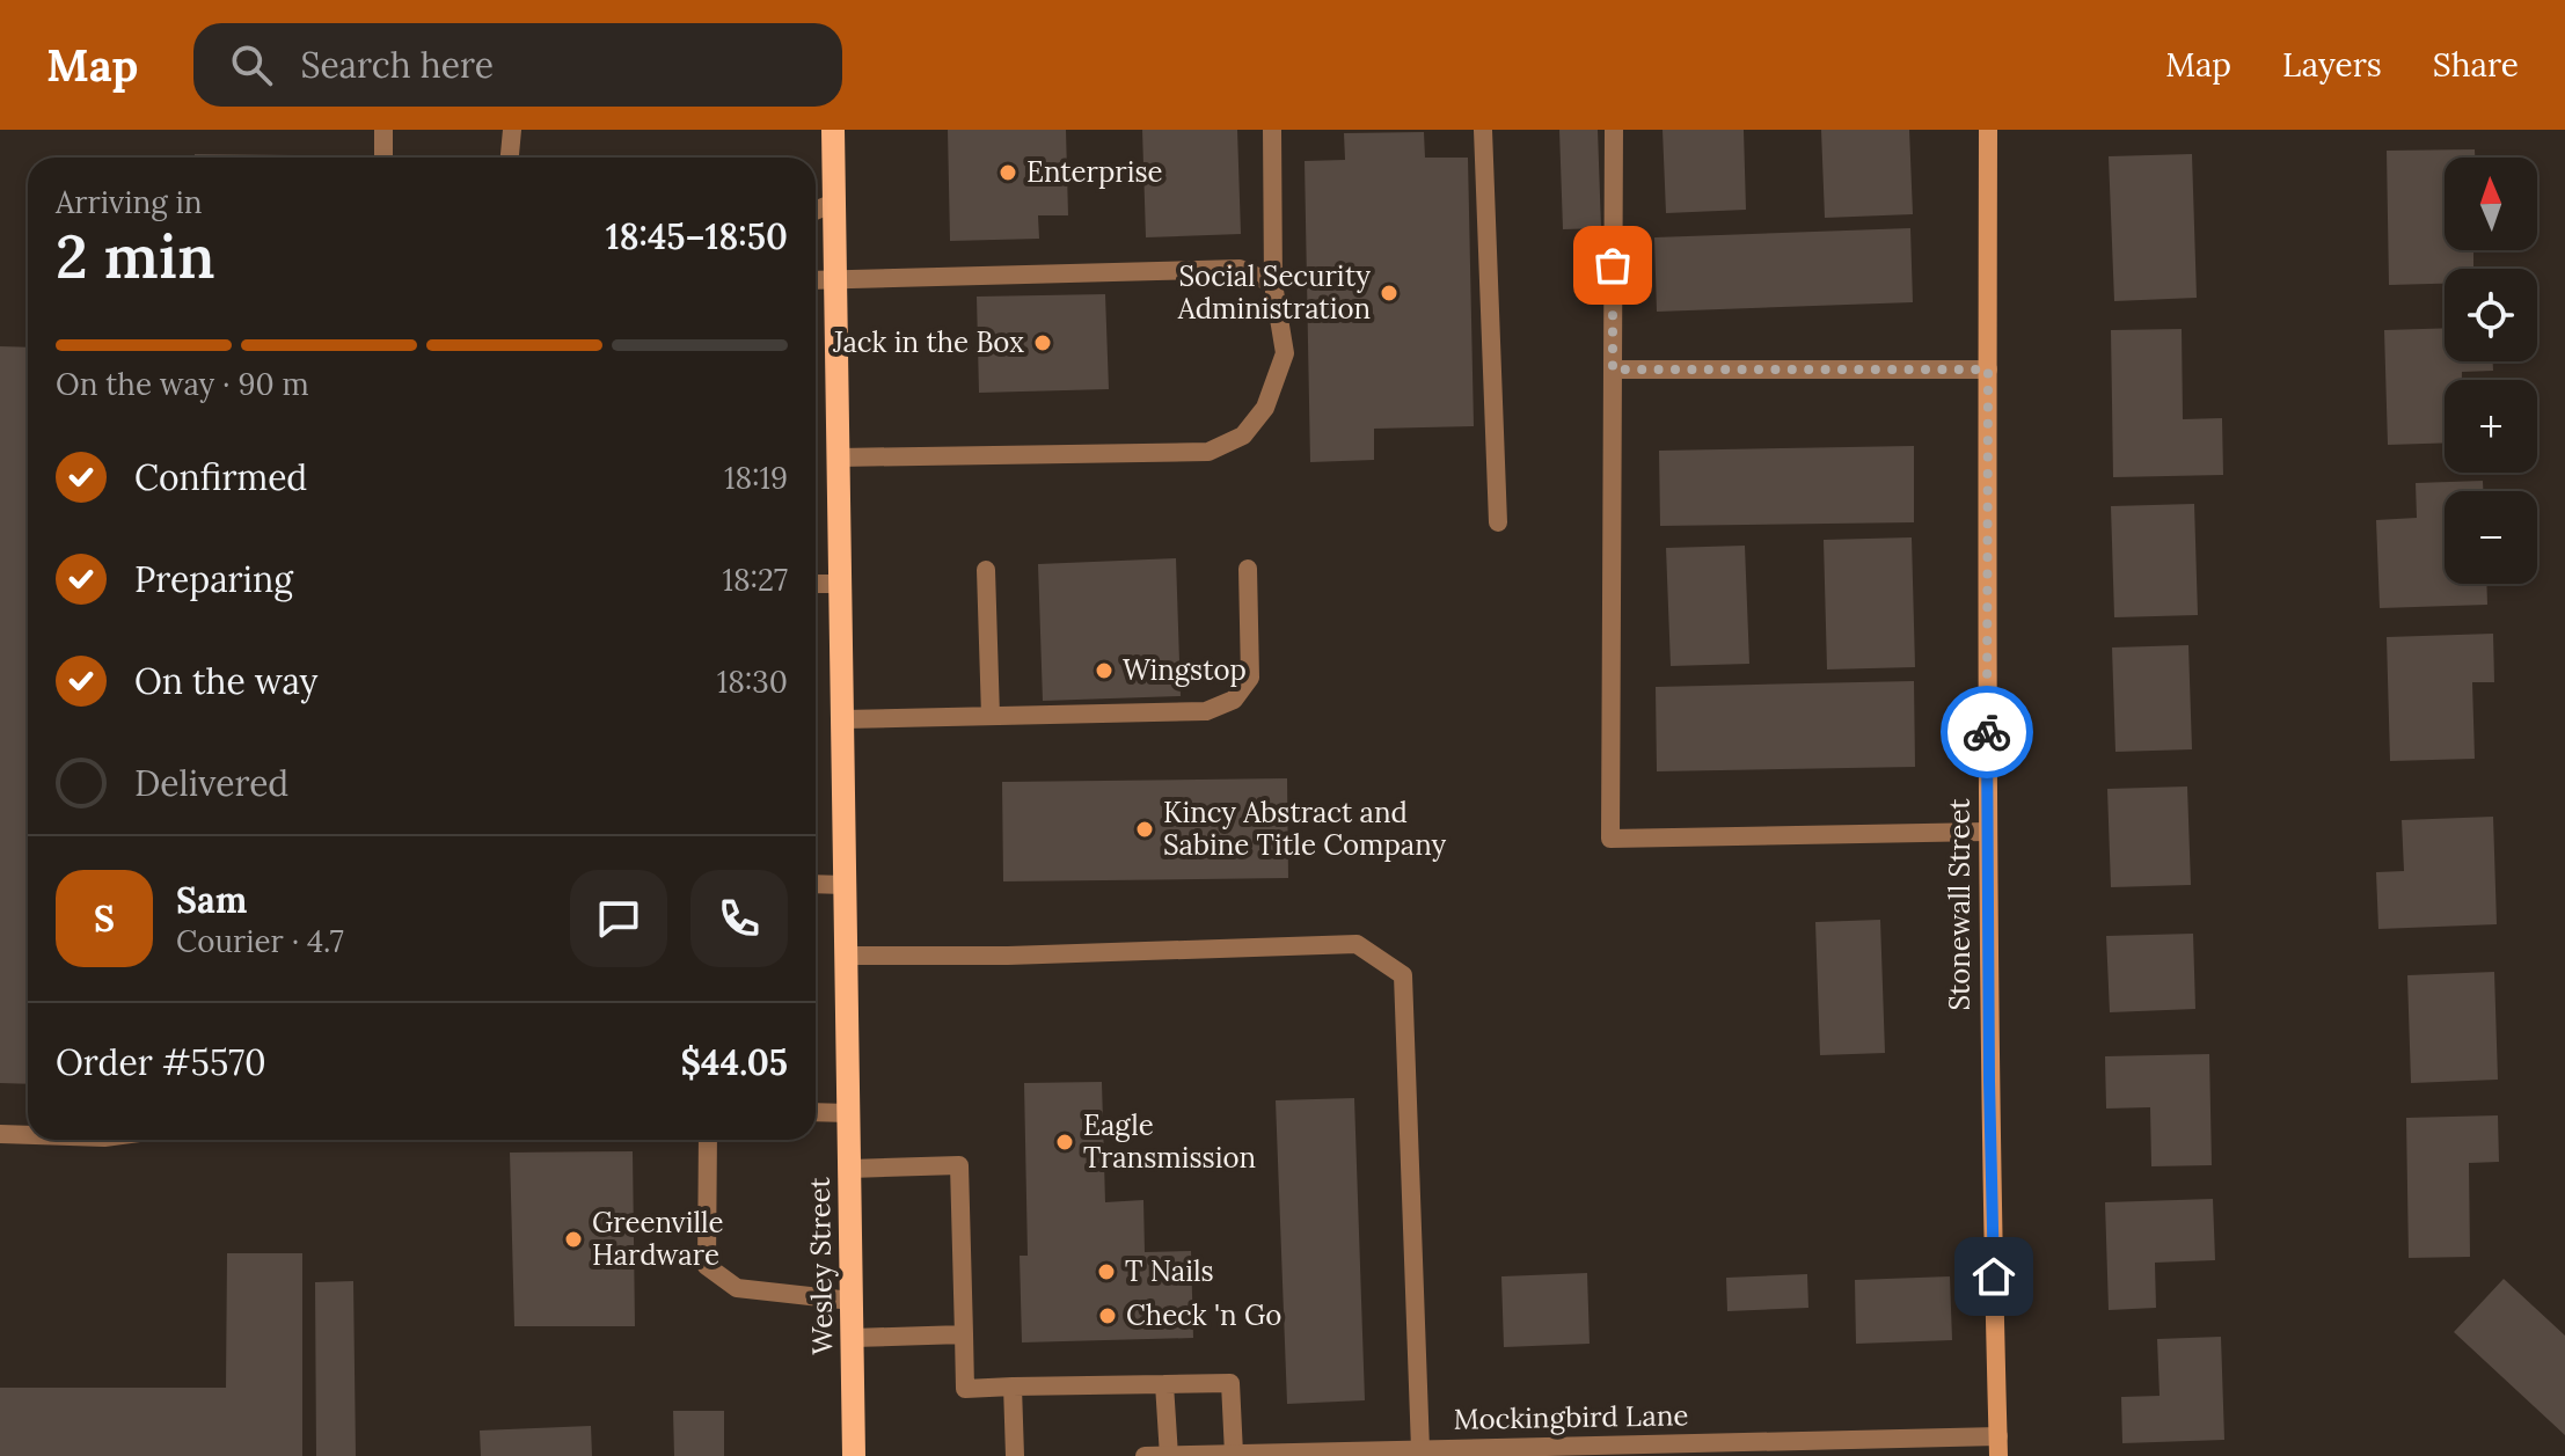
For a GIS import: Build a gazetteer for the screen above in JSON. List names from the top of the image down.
{
  "streets": {
    "main road": ["Wesley Street"],
    "street": ["Stonewall Street", "Mockingbird Lane"]
  },
  "crossings": [
    ["Stonewall Street", "Mockingbird Lane"]
  ],
  "places": [
    "Enterprise",
    "Social Security Administration",
    "Jack in the Box",
    "Wingstop",
    "Kincy Abstract and Sabine Title Company",
    "Eagle Transmission",
    "Greenville Hardware",
    "T Nails",
    "Check 'n Go"
  ],
  "north": "top",
  "page": {
    "header": "Map",
    "search": "Search here",
    "nav": ["Map", "Layers", "Share"],
    "map_buttons": ["+", "−"],
    "heading": ["2 min", "Arriving in", "18:45–18:50"],
    "panel": [
      "Sam",
      "Courier · 4.7",
      "Order #5570",
      "$44.05"
    ],
    "bar": "On the way · 90 m",
    "list": [
      ["Confirmed", "18:19"],
      ["Preparing", "18:27"],
      ["On the way", "18:30"],
      "Delivered"
    ],
    "round": "S"
  }
}
